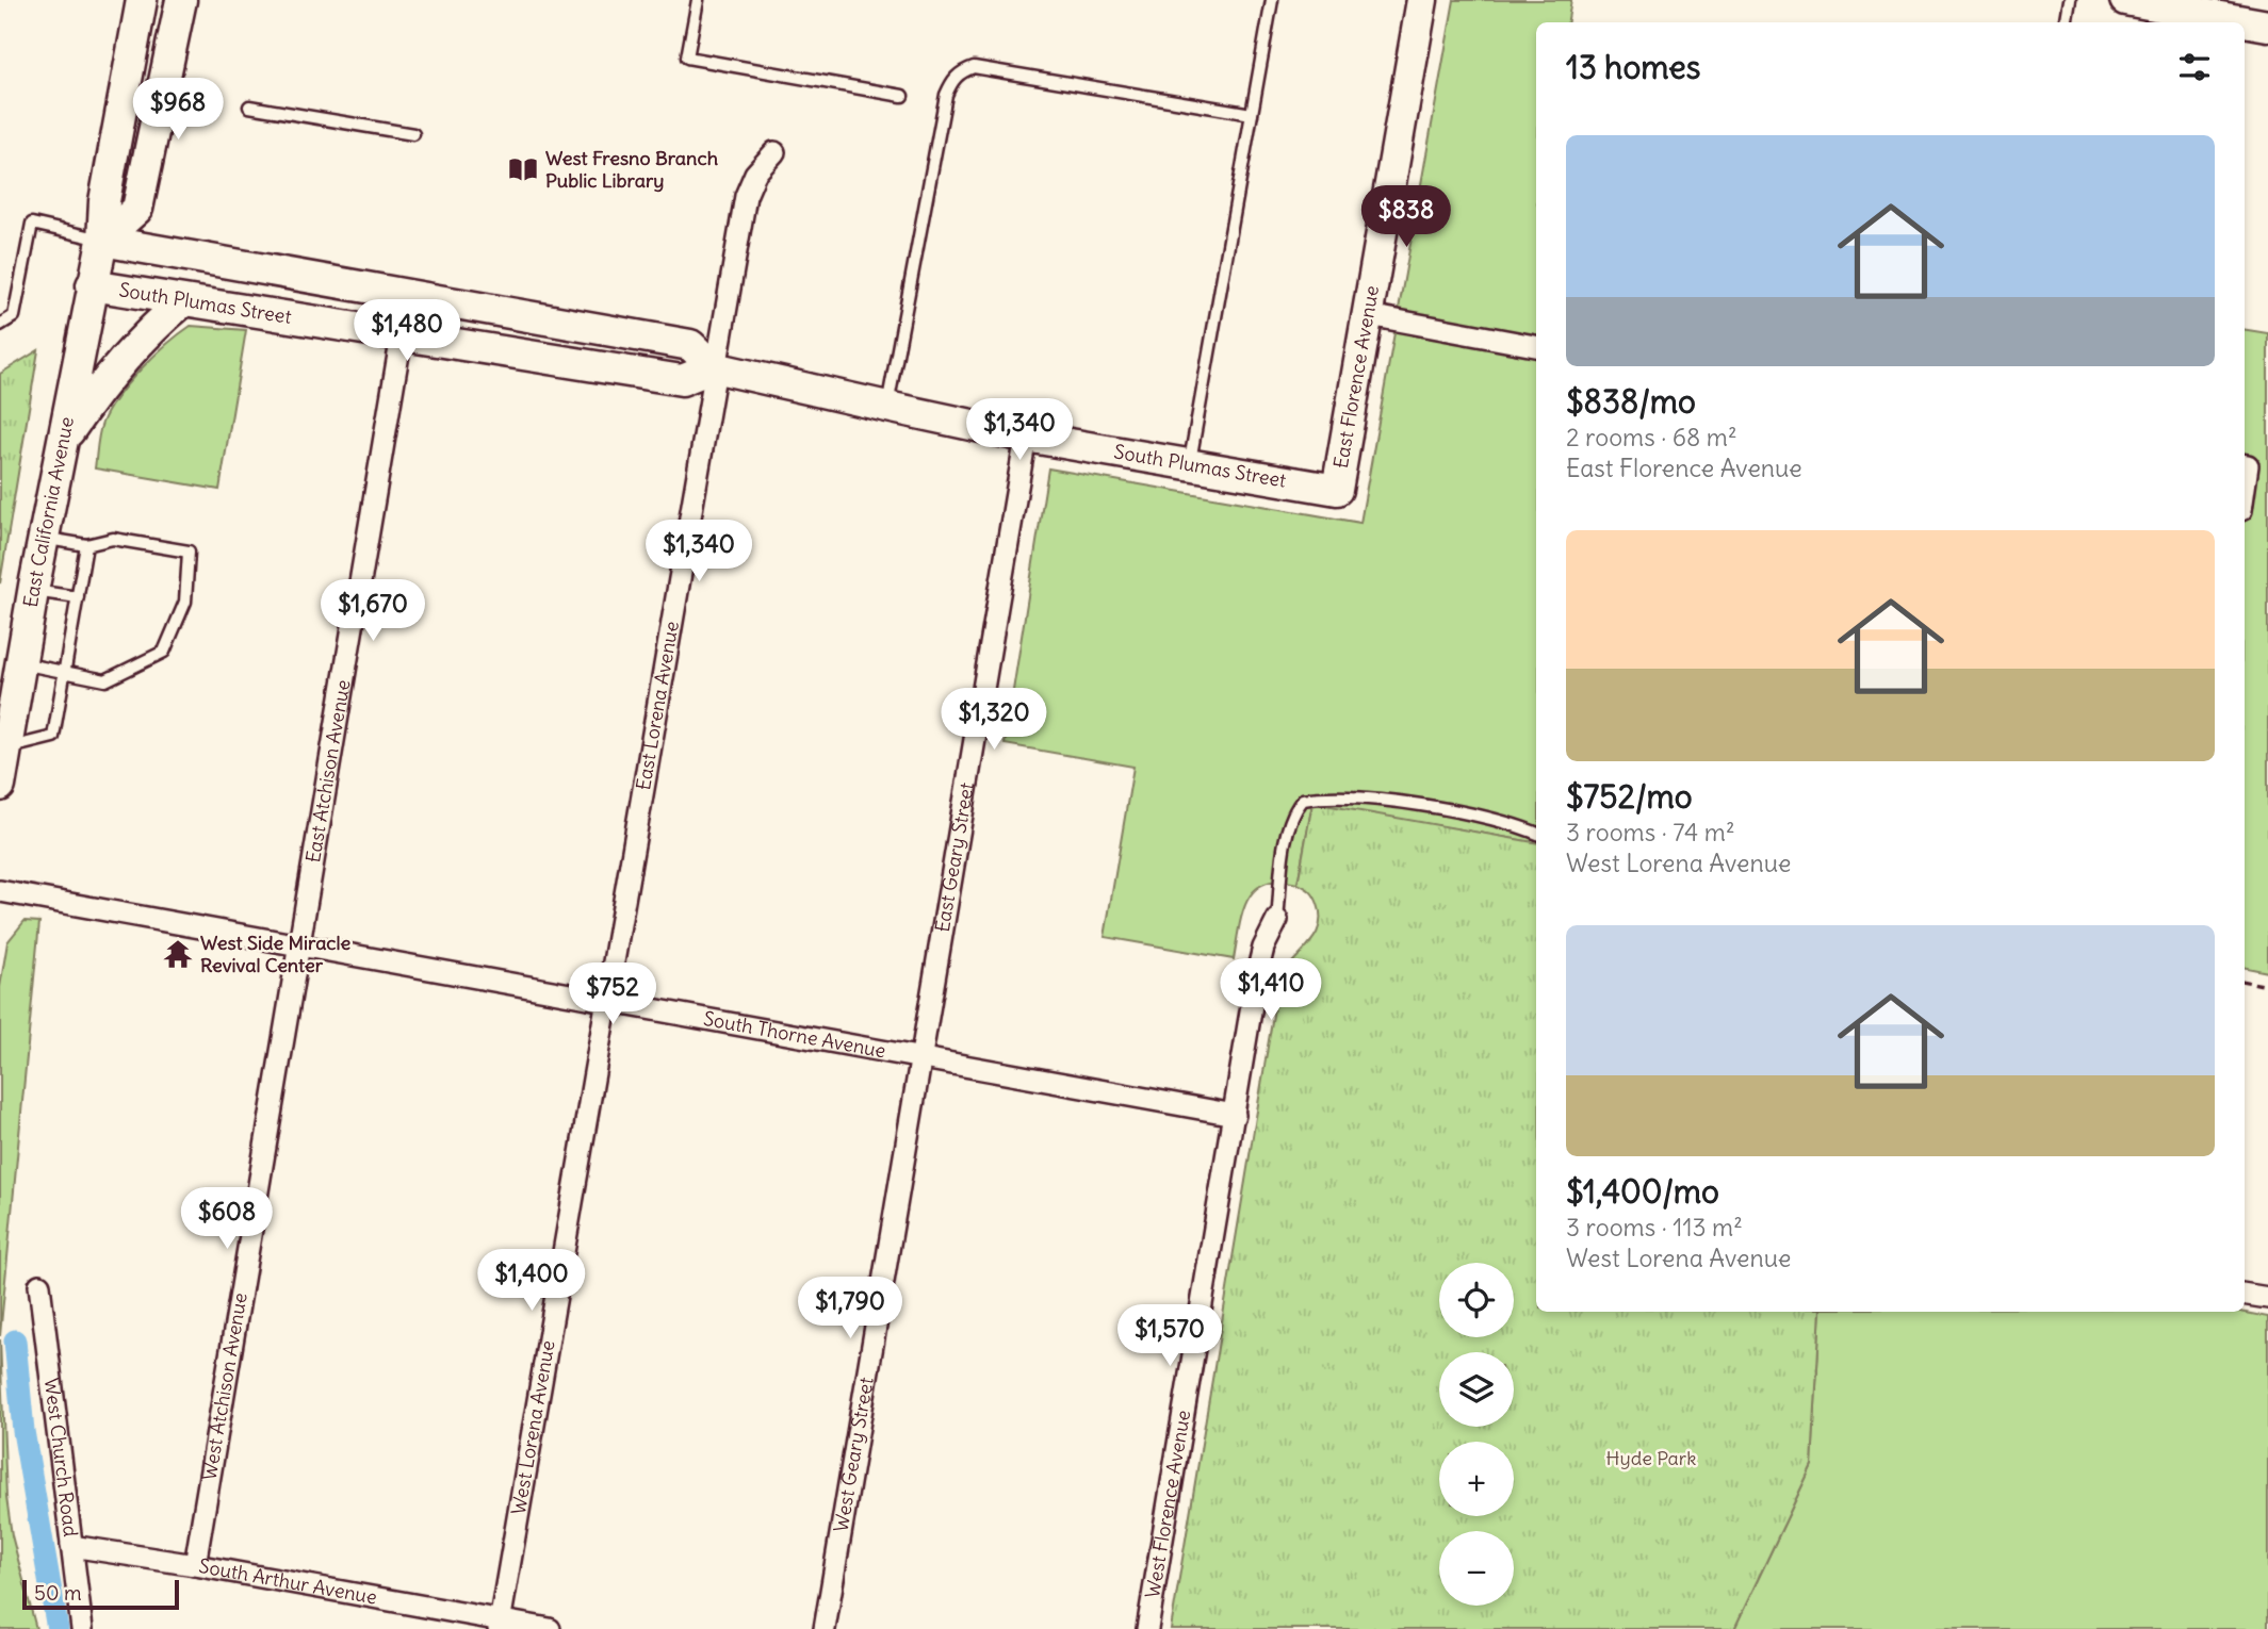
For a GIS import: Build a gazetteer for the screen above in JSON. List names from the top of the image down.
{
  "streets": {
    "street": [
      "South Plumas Street",
      "East Florence Avenue",
      "East California Avenue",
      "East Lorena Avenue",
      "East Atchison Avenue",
      "East Geary Street",
      "South Thorne Avenue",
      "West Atchison Avenue",
      "West Lorena Avenue",
      "West Geary Street",
      "West Church Road",
      "West Florence Avenue",
      "South Arthur Avenue"
    ]
  },
  "crossings": [
    ["South Plumas Street", "East Florence Avenue"],
    ["South Plumas Street", "East California Avenue"],
    ["South Plumas Street", "East Lorena Avenue"],
    ["South Plumas Street", "East Atchison Avenue"],
    ["South Plumas Street", "East Geary Street"],
    ["East Lorena Avenue", "South Thorne Avenue"],
    ["East Lorena Avenue", "West Lorena Avenue"],
    ["East Atchison Avenue", "South Thorne Avenue"],
    ["East Atchison Avenue", "West Atchison Avenue"],
    ["East Geary Street", "South Thorne Avenue"],
    ["East Geary Street", "West Geary Street"],
    ["South Thorne Avenue", "West Atchison Avenue"],
    ["South Thorne Avenue", "West Lorena Avenue"],
    ["South Thorne Avenue", "West Geary Street"],
    ["South Thorne Avenue", "West Florence Avenue"],
    ["West Atchison Avenue", "South Arthur Avenue"],
    ["West Lorena Avenue", "South Arthur Avenue"],
    ["West Church Road", "South Arthur Avenue"]
  ],
  "parks": ["Hyde Park"],
  "places": {
    "library": ["West Fresno Branch Public Library"],
    "temple": ["West Side Miracle Revival Center"]
  },
  "scale_bar": "50 m",
  "page": {
    "heading": "13 homes",
    "price": [
      "$968",
      "$838",
      "$1,480",
      "$1,340",
      "$1,340",
      "$1,670",
      "$1,320",
      "$1,410",
      "$752",
      "$608",
      "$1,400",
      "$1,790",
      "$1,570"
    ],
    "list": [
      {
        "name": "$838/mo",
        "note": "2 rooms · 68 m² · East Florence Avenue"
      },
      {
        "name": "$752/mo",
        "note": "3 rooms · 74 m² · West Lorena Avenue"
      },
      {
        "name": "$1,400/mo",
        "note": "3 rooms · 113 m² · West Lorena Avenue"
      }
    ],
    "map_buttons": ["+", "−"],
    "scale": "50 m"
  }
}
